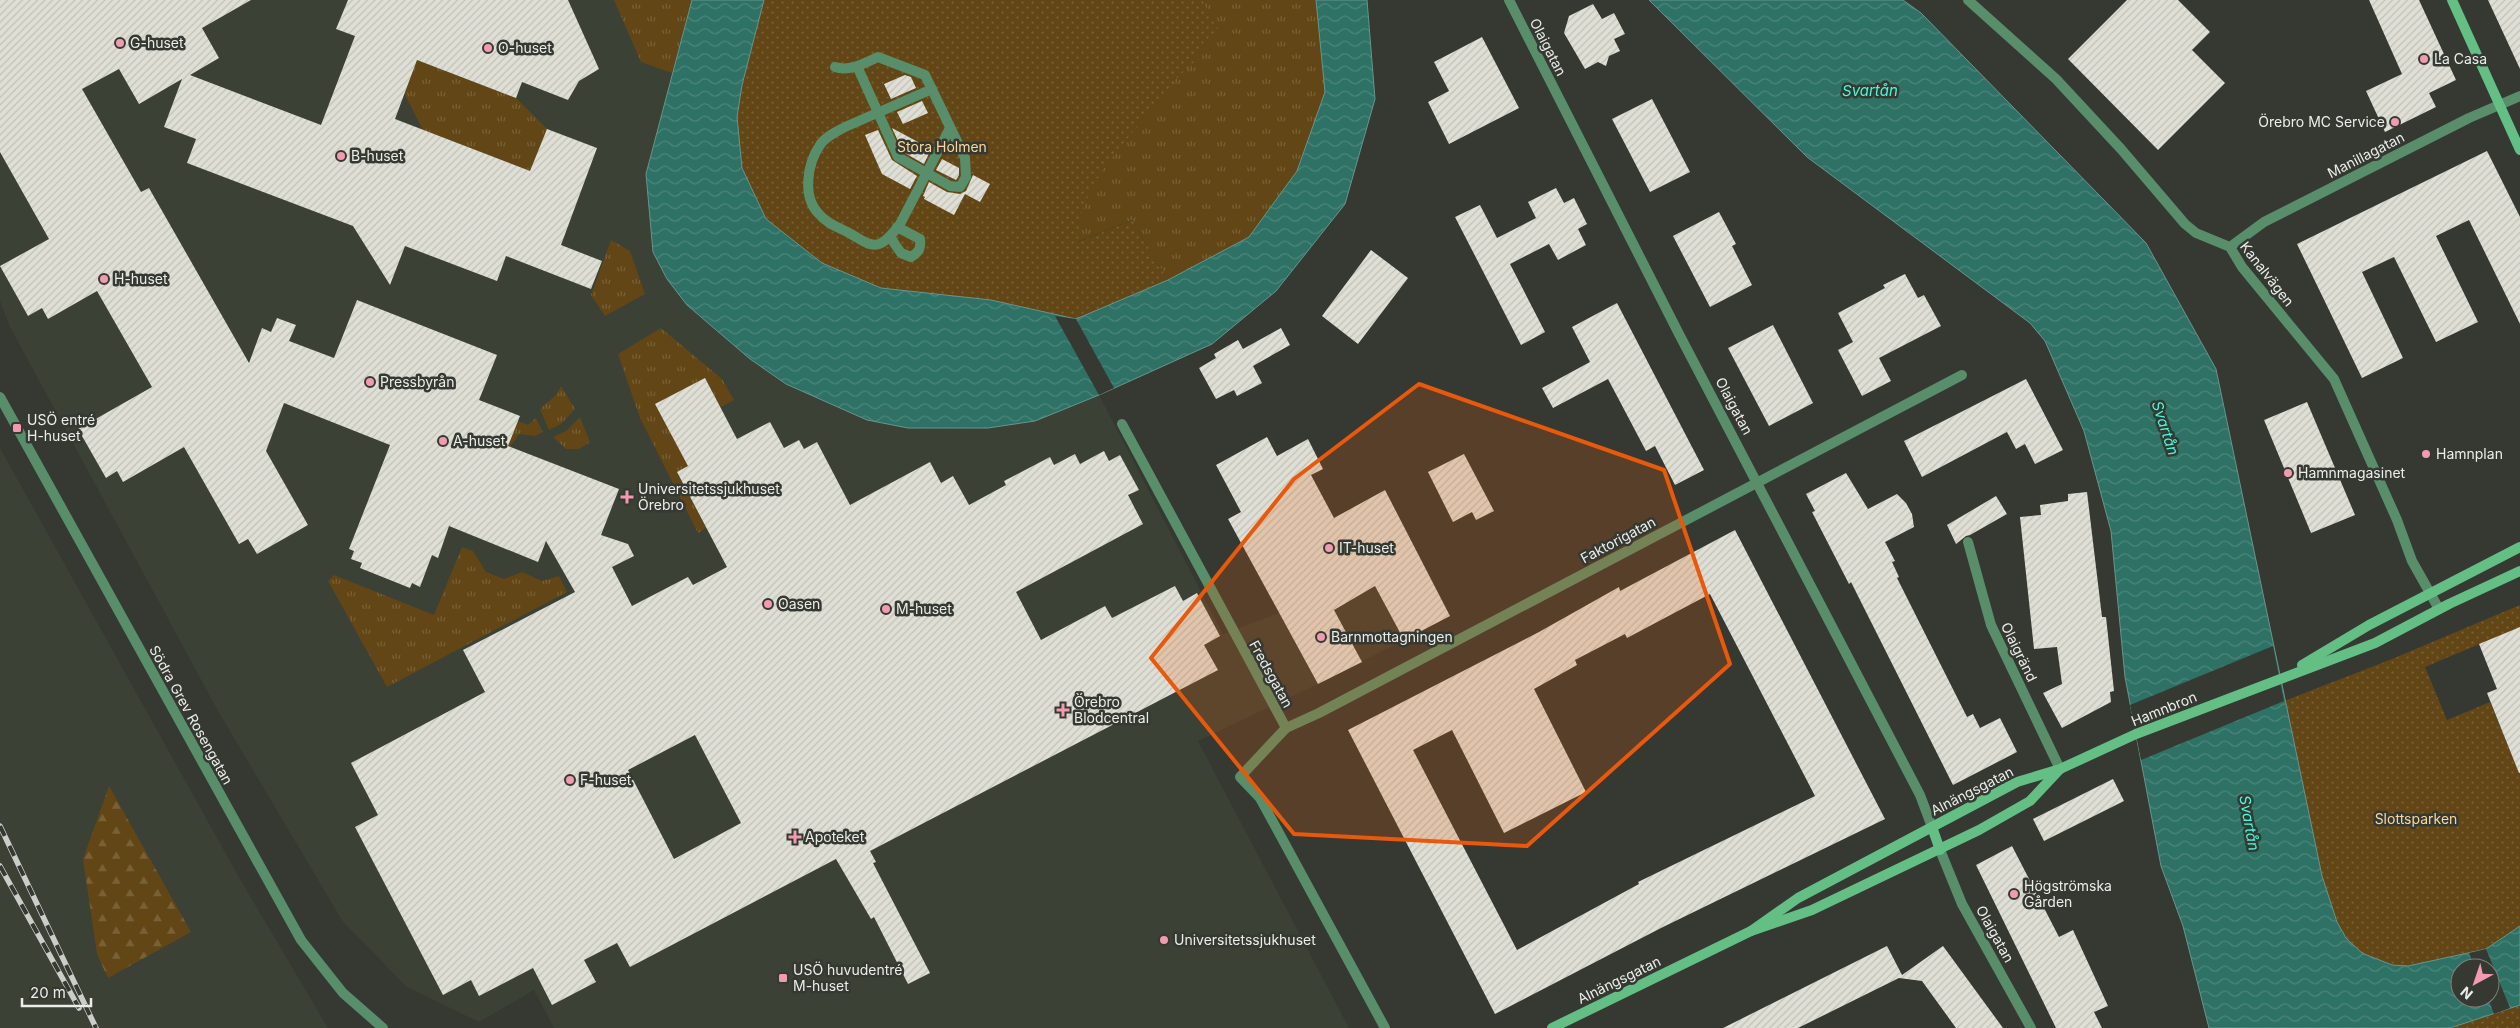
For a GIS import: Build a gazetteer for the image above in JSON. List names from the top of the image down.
{
  "streets": {
    "main road": ["Hamnbron", "Alnängsgatan"],
    "street": [
      "Olaigatan",
      "Manillagatan",
      "Kanalvägen",
      "Faktorigatan",
      "Olaigränd",
      "Fredsgatan",
      "Södra Grev Rosengatan"
    ]
  },
  "crossings": [
    ["Olaigatan", "Faktorigatan"],
    ["Olaigatan", "Alnängsgatan"],
    ["Manillagatan", "Kanalvägen"],
    ["Kanalvägen", "Hamnbron"],
    ["Faktorigatan", "Fredsgatan"],
    ["Olaigränd", "Hamnbron"],
    ["Olaigränd", "Alnängsgatan"],
    ["Hamnbron", "Alnängsgatan"]
  ],
  "water": ["Svartån"],
  "parks": ["Stora Holmen", "Slottsparken"],
  "places": {
    "other": [
      "G-huset",
      "O-huset",
      "La Casa",
      "Örebro MC Service",
      "B-huset",
      "H-huset",
      "Pressbyrån",
      "A-huset",
      "Hamnplan",
      "Hamnmagasinet",
      "IT-huset",
      "Oasen",
      "M-huset",
      "Barnmottagningen",
      "F-huset",
      "Högströmska Gården",
      "Universitetssjukhuset"
    ],
    "transit": ["USÖ entré H-huset", "USÖ huvudentré M-huset"],
    "health": ["Universitetssjukhuset Örebro", "Örebro Blodcentral", "Apoteket"]
  },
  "scale_bar": "20 m",
  "north": "bottom left"
}
